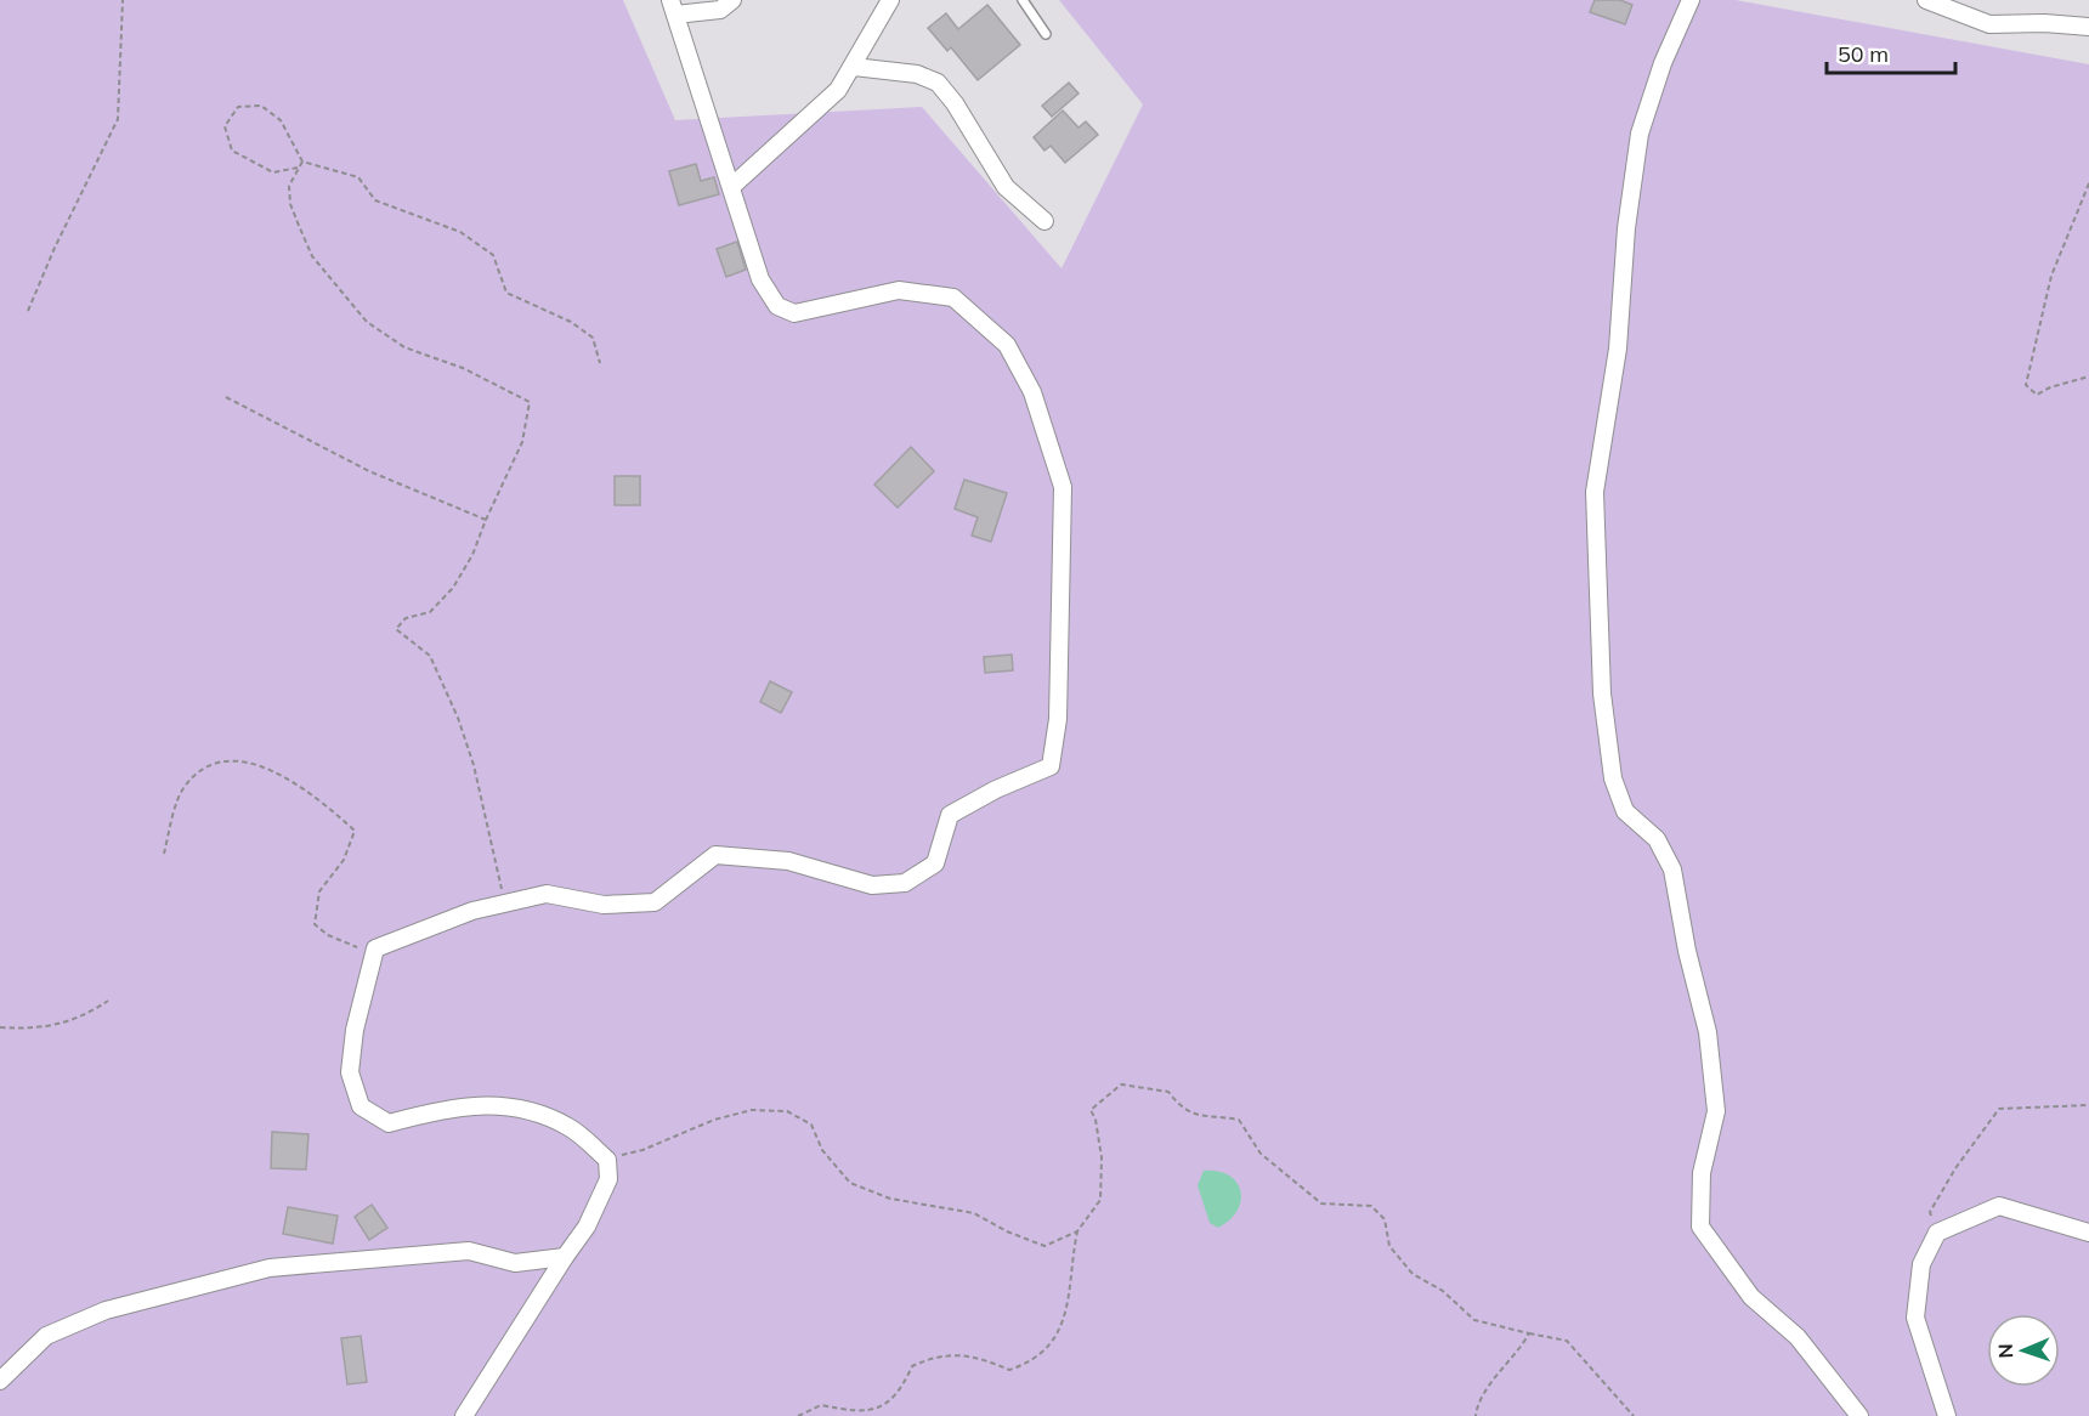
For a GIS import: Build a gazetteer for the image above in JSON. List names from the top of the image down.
{
  "scale_bar": "50 m",
  "north": "left"
}
